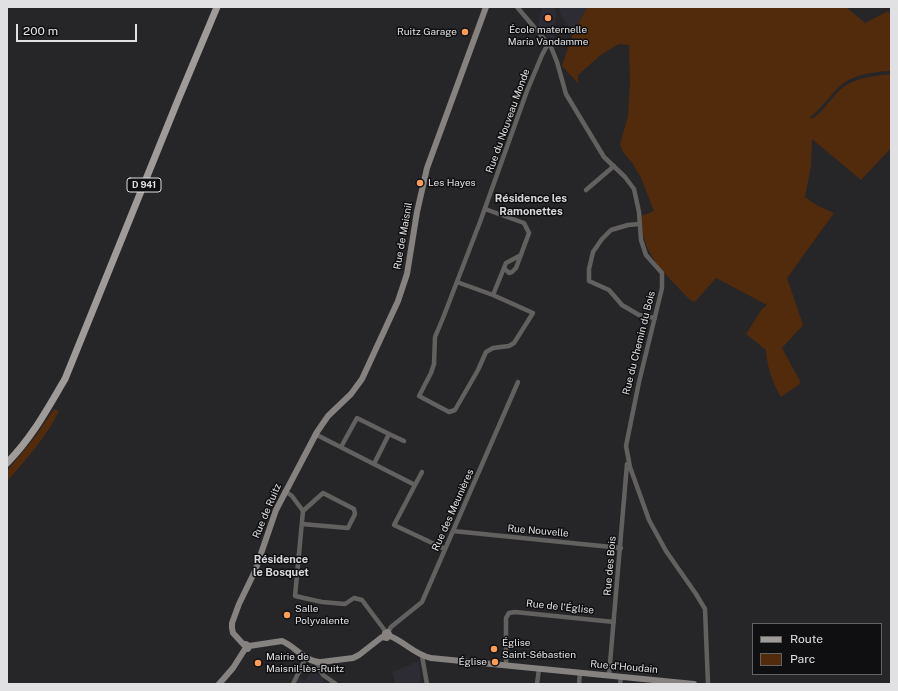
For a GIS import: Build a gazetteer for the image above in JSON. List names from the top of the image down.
{
  "streets": {
    "main road": ["D 941"],
    "street": [
      "Rue du Nouveau Monde",
      "Rue de Maisnil",
      "Rue du Chemin du Bois",
      "Rue des Meunières",
      "Rue de Ruitz",
      "Rue Nouvelle",
      "Rue des Bois",
      "Rue de l'Église",
      "Rue d'Houdain"
    ]
  },
  "crossings": [
    ["Rue du Nouveau Monde", "Rue du Chemin du Bois"],
    ["Rue de Maisnil", "Rue de Ruitz"],
    ["Rue du Chemin du Bois", "Rue des Bois"],
    ["Rue des Meunières", "Rue Nouvelle"],
    ["Rue des Meunières", "Rue d'Houdain"],
    ["Rue Nouvelle", "Rue des Bois"],
    ["Rue des Bois", "Rue de l'Église"],
    ["Rue des Bois", "Rue d'Houdain"],
    ["Rue de l'Église", "Rue d'Houdain"]
  ],
  "districts": ["Résidence les Ramonettes", "Résidence le Bosquet"],
  "places": [
    "École maternelle Maria Vandamme",
    "Ruitz Garage",
    "Les Hayes",
    "Salle Polyvalente",
    "Église Saint-Sébastien",
    "Église",
    "Mairie de Maisnil-lès-Ruitz"
  ],
  "legend": ["Route", "Parc"],
  "scale_bar": "200 m"
}
